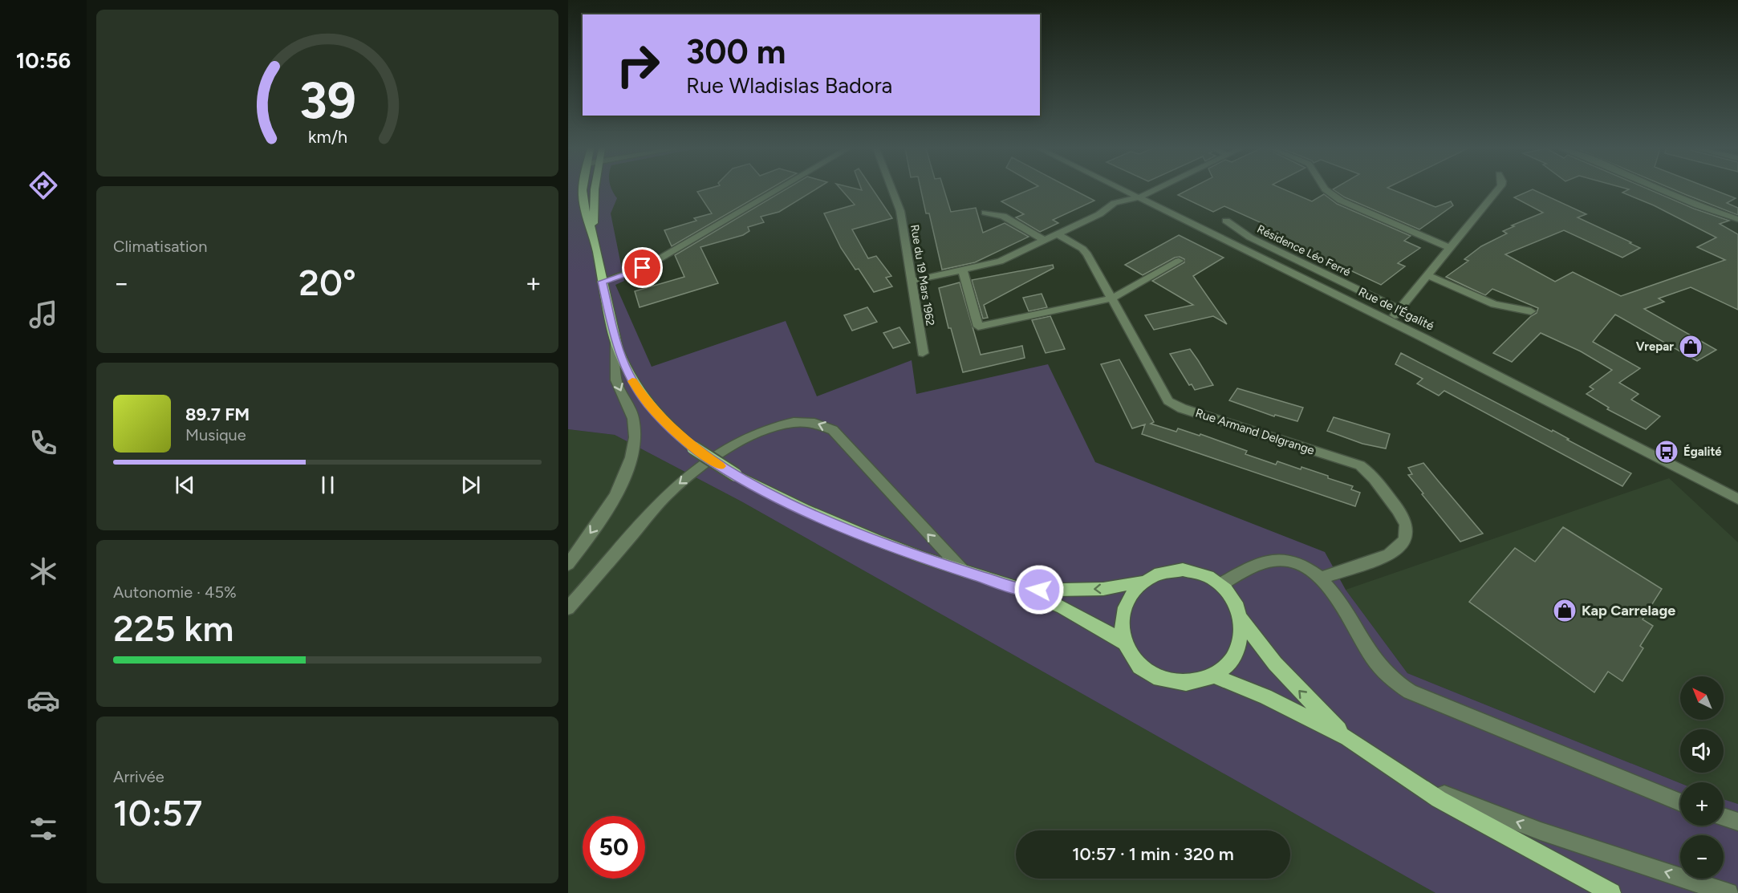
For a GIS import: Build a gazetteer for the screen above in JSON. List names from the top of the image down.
{
  "streets": {
    "street": [
      "Résidence Léo Ferré",
      "Rue du 19 Mars 1962",
      "Rue de l'Égalité",
      "Rue Armand Delgrange"
    ]
  },
  "places": {
    "shop": ["Vrepar", "Kap Carrelage"],
    "bus stop": ["Égalité"]
  },
  "north": "top left",
  "page": {
    "tabs": "10:56",
    "turn": ["300 m", "Rue Wladislas Badora"],
    "tile": [
      "Climatisation",
      ["Autonomie · 45%", "225 km"],
      ["Arrivée", "10:57"]
    ],
    "heat": ["−", "20°", "+"],
    "song": ["89.7 FM", "Musique"],
    "map_buttons": ["+", "−"],
    "limit": "50",
    "trip": "10:57 · 1 min · 320 m",
    "gauge": ["39", "km/h"]
  }
}
